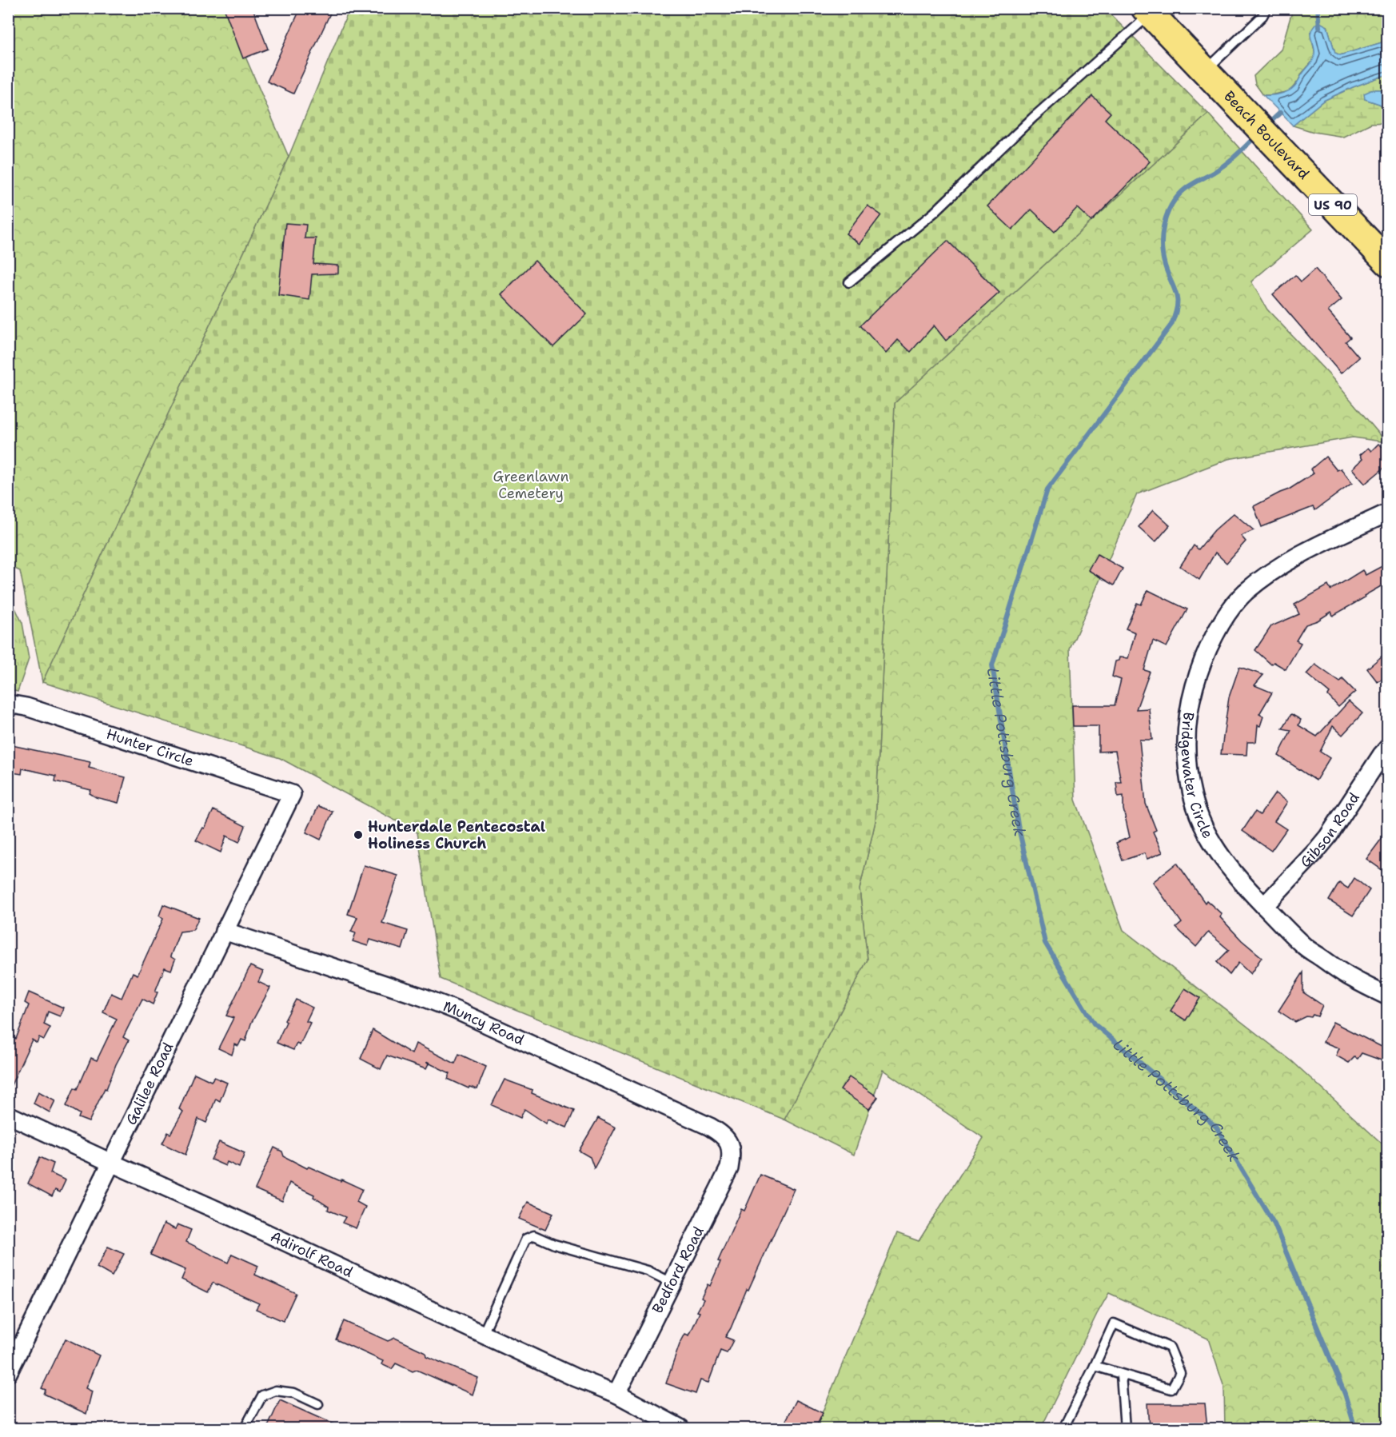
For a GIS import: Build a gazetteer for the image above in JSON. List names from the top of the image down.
{
  "streets": {
    "highway": ["Beach Boulevard", "US 90"],
    "street": [
      "Hunter Circle",
      "Bridgewater Circle",
      "Gibson Road",
      "Muncy Road",
      "Galilee Road",
      "Adirolf Road",
      "Bedford Road"
    ]
  },
  "crossings": [
    ["Hunter Circle", "Galilee Road"],
    ["Bridgewater Circle", "Gibson Road"],
    ["Muncy Road", "Galilee Road"],
    ["Muncy Road", "Bedford Road"],
    ["Galilee Road", "Adirolf Road"],
    ["Adirolf Road", "Bedford Road"]
  ],
  "water": ["Little Pottsburg Creek"],
  "parks": ["Greenlawn Cemetery"],
  "places": ["Hunterdale Pentecostal Holiness Church"]
}
